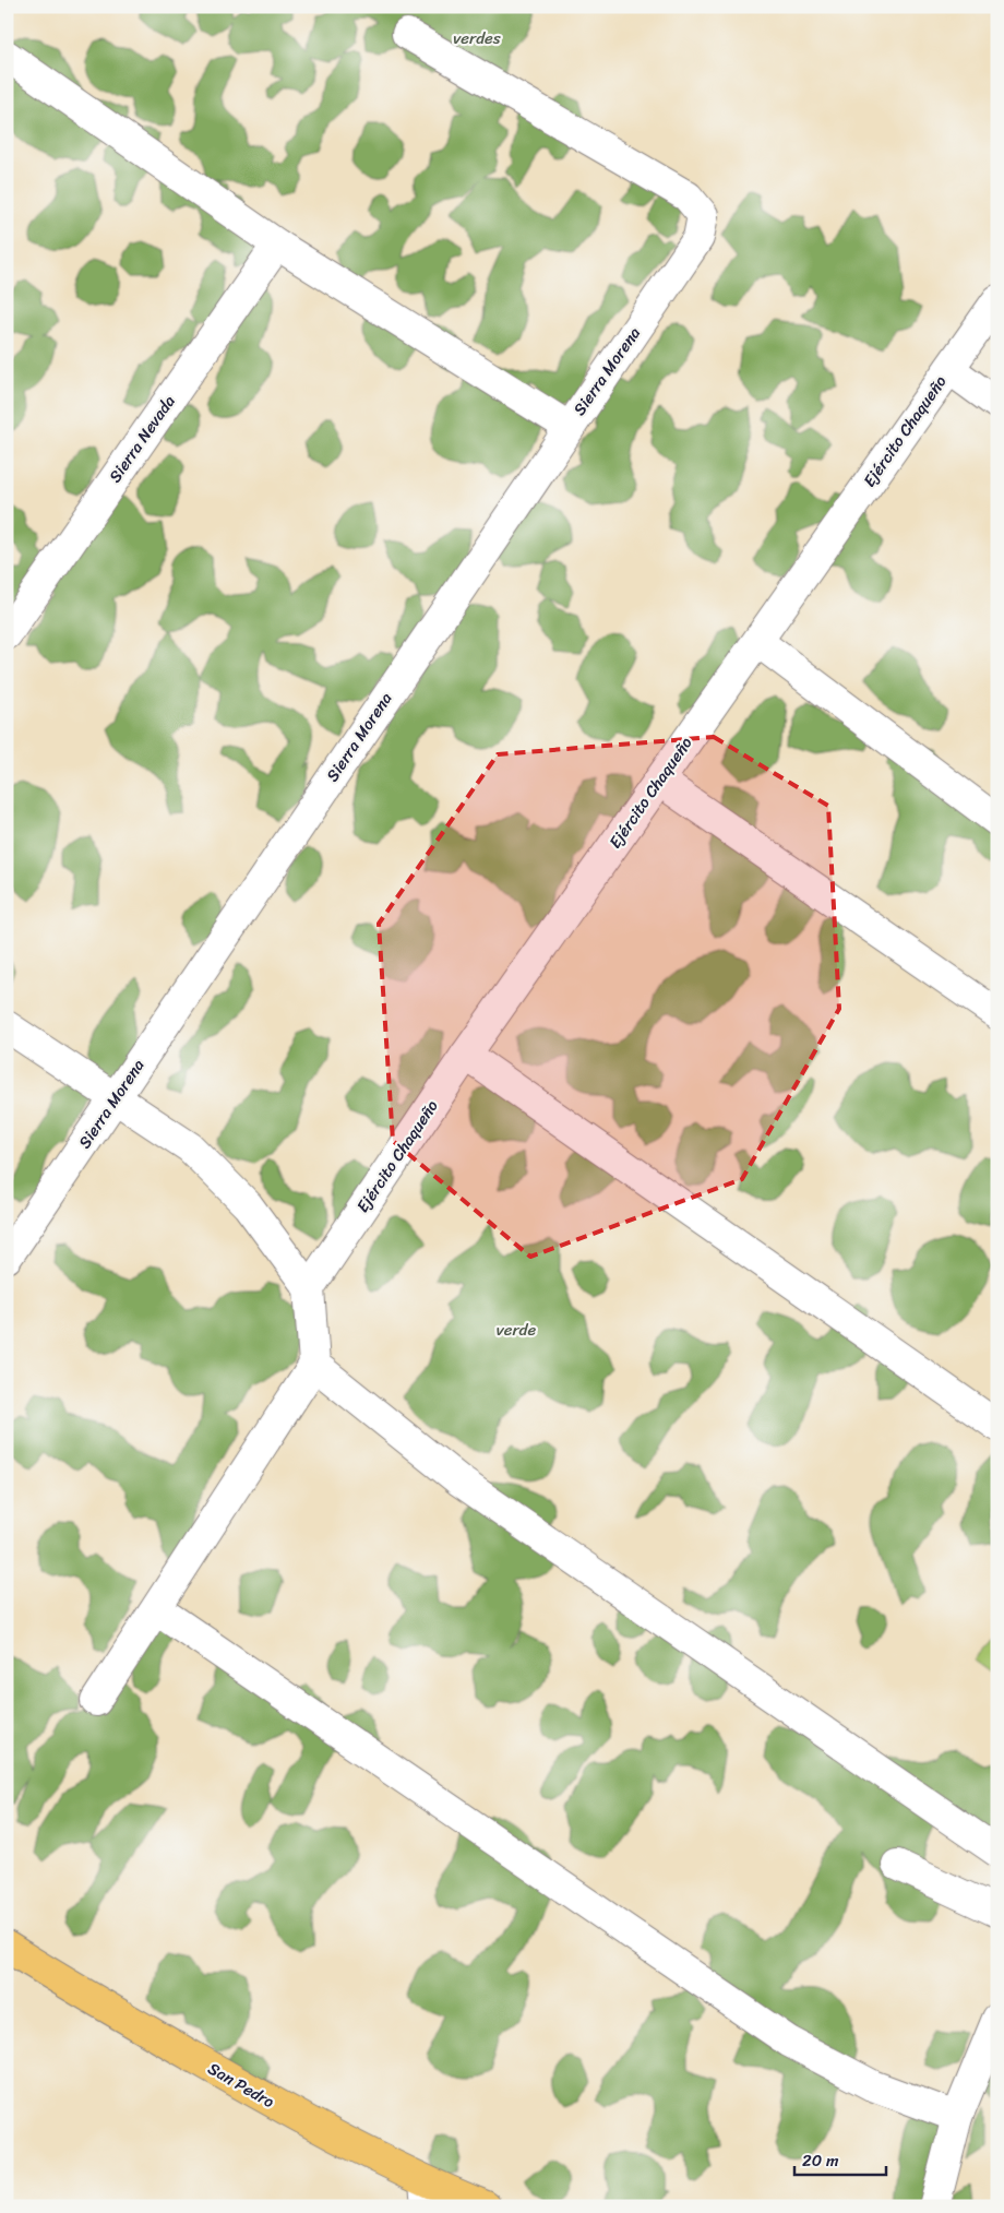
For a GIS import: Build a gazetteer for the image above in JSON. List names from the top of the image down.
{
  "streets": {
    "main road": ["San Pedro"],
    "street": ["Sierra Morena", "Ejército Chaqueño", "Sierra Nevada"]
  },
  "parks": ["verdes", "verde"],
  "scale_bar": "20 m"
}
